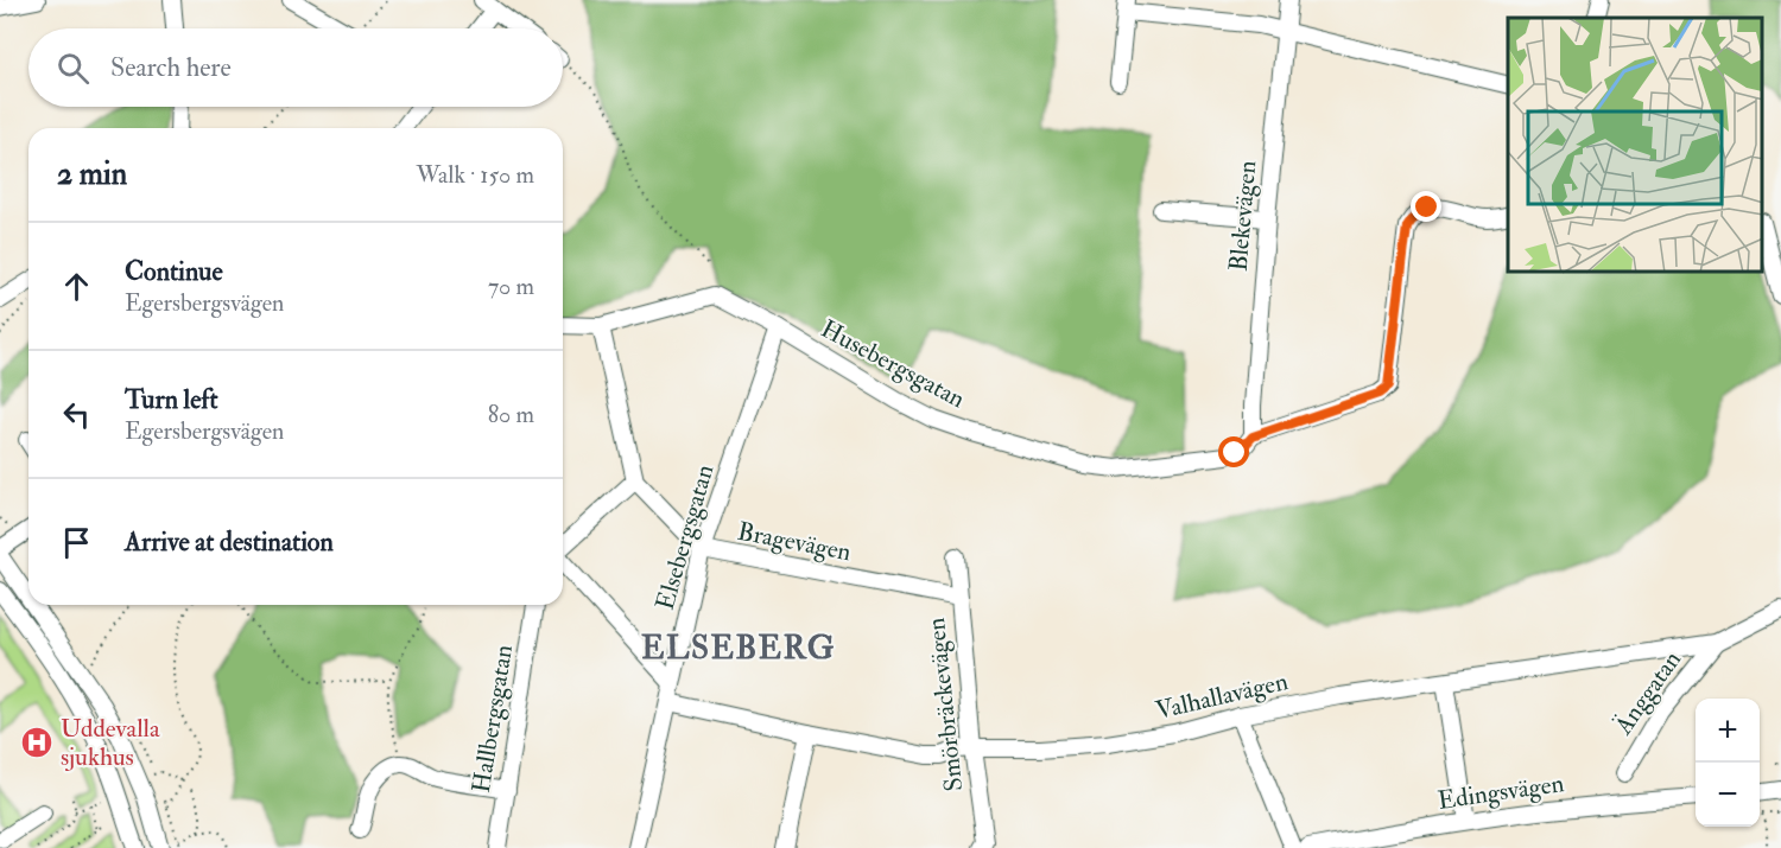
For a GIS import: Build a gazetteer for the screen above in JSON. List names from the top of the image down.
{
  "streets": {
    "street": [
      "Blekevägen",
      "Husebergsgatan",
      "Elsebergsgatan",
      "Bragevägen",
      "Änggatan",
      "Valhallavägen",
      "Smörbräckevägen",
      "Hallbergsgatan",
      "Edingsvägen"
    ]
  },
  "crossings": [
    ["Blekevägen", "Husebergsgatan"],
    ["Husebergsgatan", "Elsebergsgatan"],
    ["Elsebergsgatan", "Bragevägen"],
    ["Elsebergsgatan", "Valhallavägen"],
    ["Bragevägen", "Smörbräckevägen"],
    ["Änggatan", "Valhallavägen"],
    ["Valhallavägen", "Smörbräckevägen"]
  ],
  "districts": ["ELSEBERG"],
  "places": {
    "hospital": ["Uddevalla sjukhus"]
  },
  "page": {
    "search": "Search here",
    "heading": ["2 min", "Walk · 150 m"],
    "list": [
      ["Continue", "Egersbergsvägen", "70 m"],
      ["Turn left", "Egersbergsvägen", "80 m"],
      "Arrive at destination"
    ],
    "map_buttons": ["+", "−"]
  }
}
